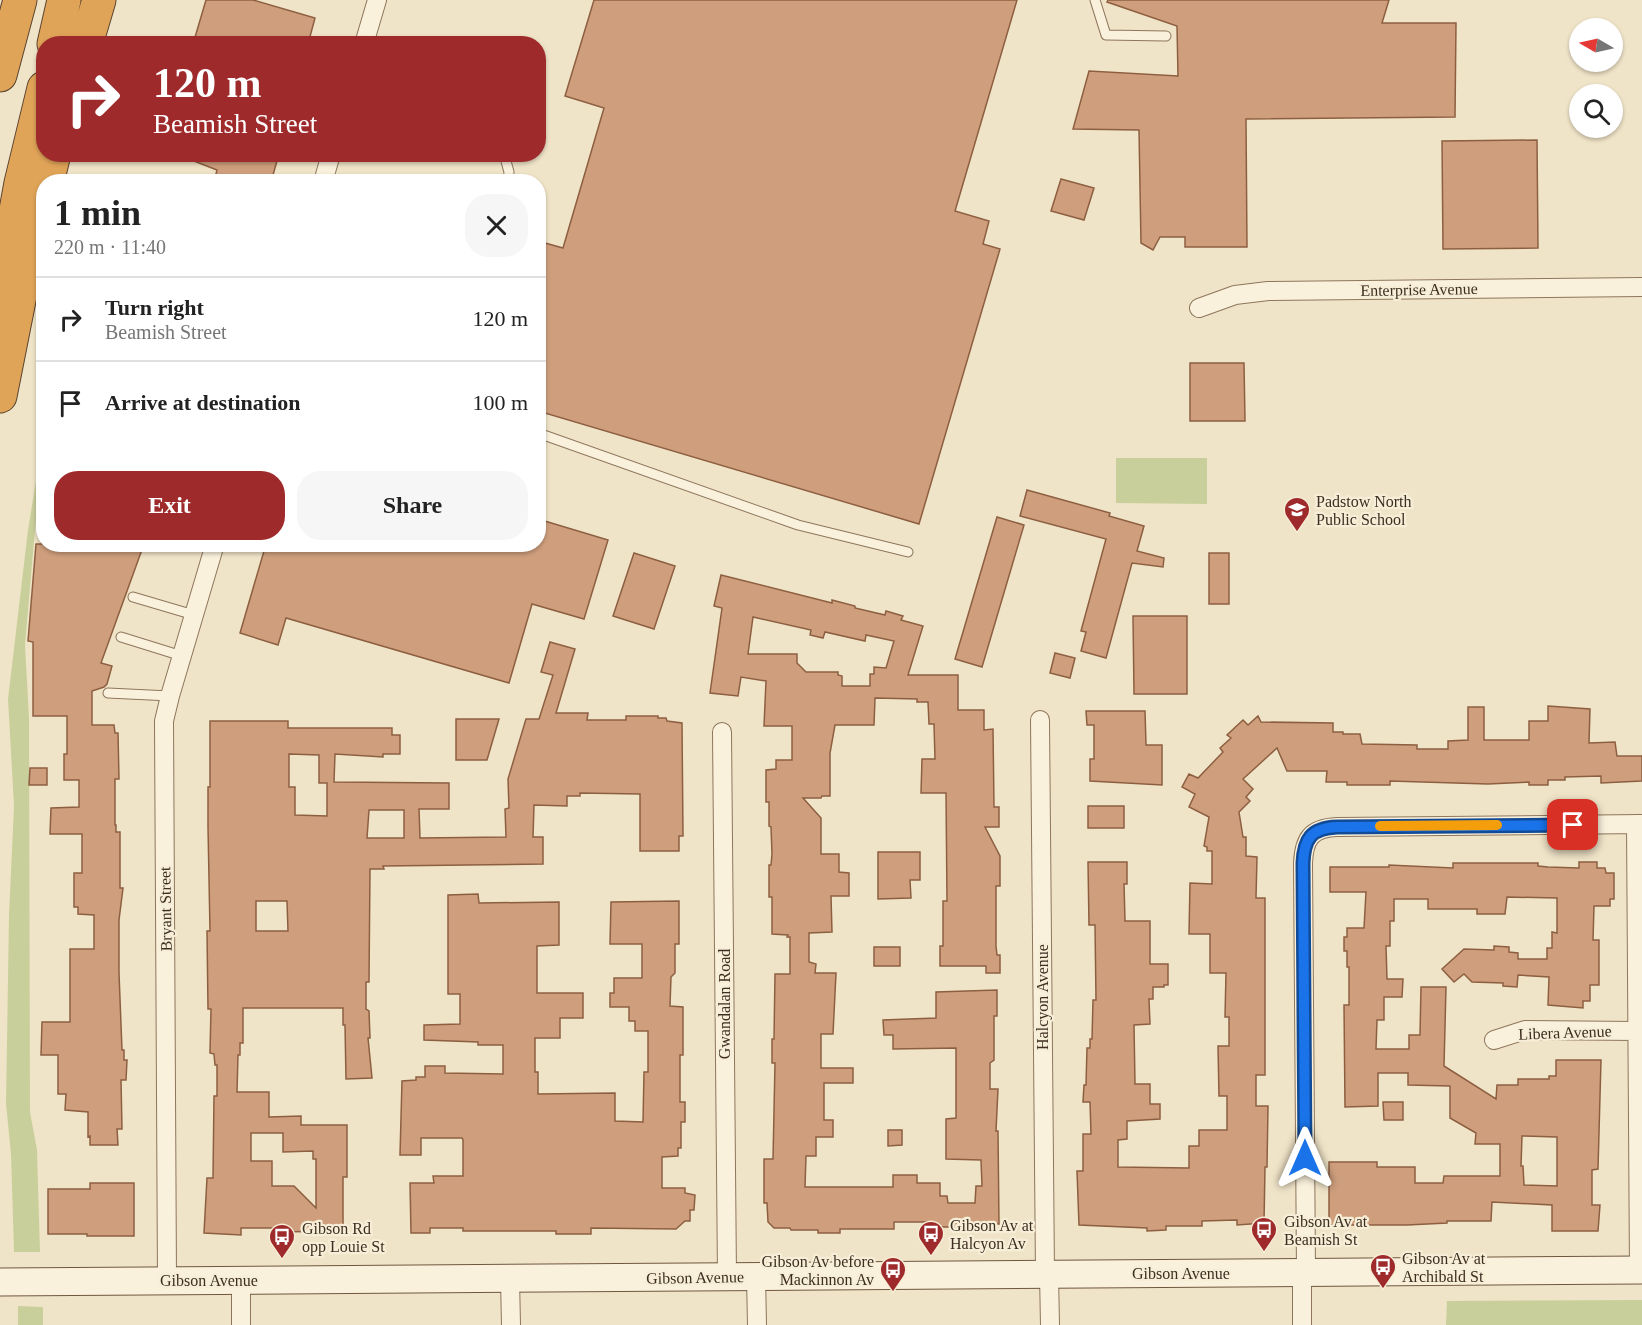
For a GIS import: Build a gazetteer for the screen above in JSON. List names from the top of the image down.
{
  "streets": {
    "main road": ["Gibson Avenue"],
    "street": [
      "Enterprise Avenue",
      "Bryant Street",
      "Halcyon Avenue",
      "Gwandalan Road",
      "Libera Avenue"
    ]
  },
  "crossings": [
    ["Bryant Street", "Gibson Avenue"],
    ["Halcyon Avenue", "Gibson Avenue"],
    ["Gwandalan Road", "Gibson Avenue"]
  ],
  "places": {
    "school or university": ["Padstow North Public School"],
    "bus stop": [
      "Gibson Av at Beamish St",
      "Gibson Av at Halcyon Av",
      "Gibson Rd opp Louie St",
      "Gibson Av at Archibald St",
      "Gibson Av before Mackinnon Av"
    ]
  },
  "north": "left",
  "page": {
    "turn": ["120 m", "Beamish Street"],
    "heading": ["1 min", "220 m · 11:40"],
    "list": [
      {
        "name": "Turn right",
        "note": "Beamish Street",
        "value": "120 m"
      },
      {
        "name": "Arrive at destination",
        "value": "100 m"
      }
    ],
    "buttons": ["Exit", "Share"]
  }
}
